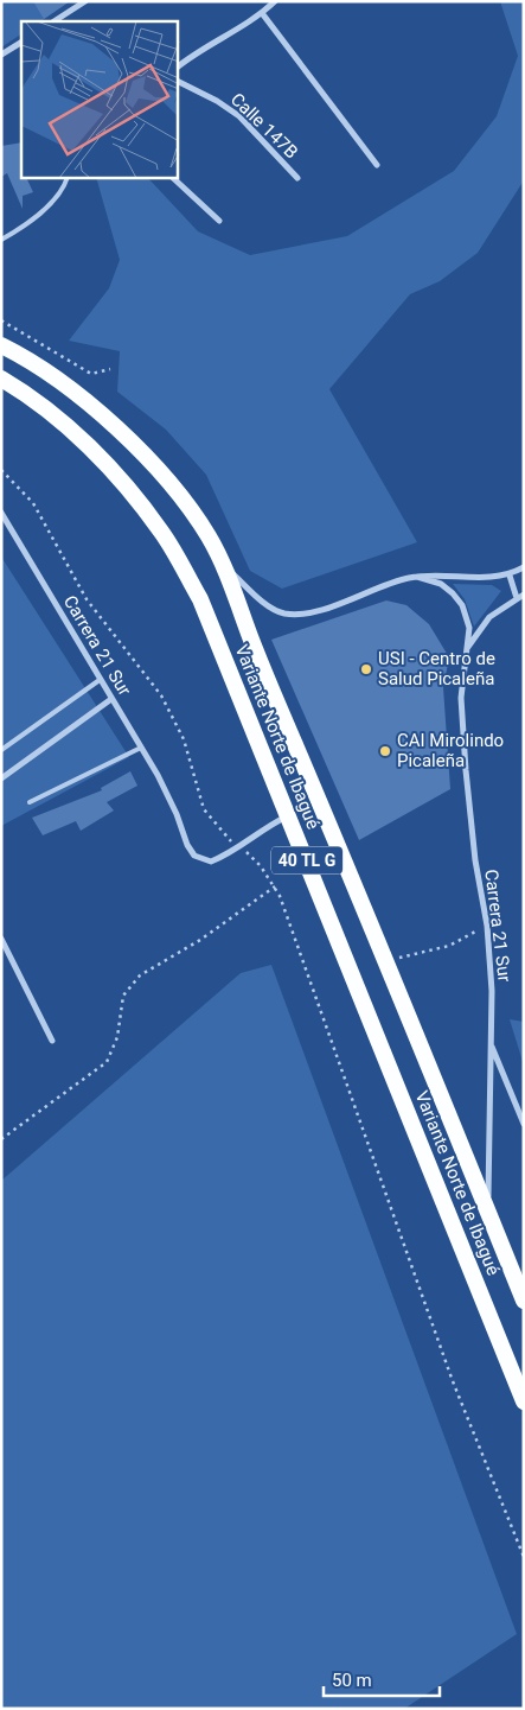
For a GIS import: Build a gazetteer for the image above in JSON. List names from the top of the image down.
{
  "streets": {
    "highway": ["Variante Norte de Ibagué", "40 TL G"],
    "street": ["Calle 147B", "Carrera 21 Sur"]
  },
  "crossings": [
    ["Carrera 21 Sur", "Variante Norte de Ibagué"]
  ],
  "places": ["USI - Centro de Salud Picaleña", "CAI Mirolindo Picaleña"],
  "scale_bar": "50 m"
}
